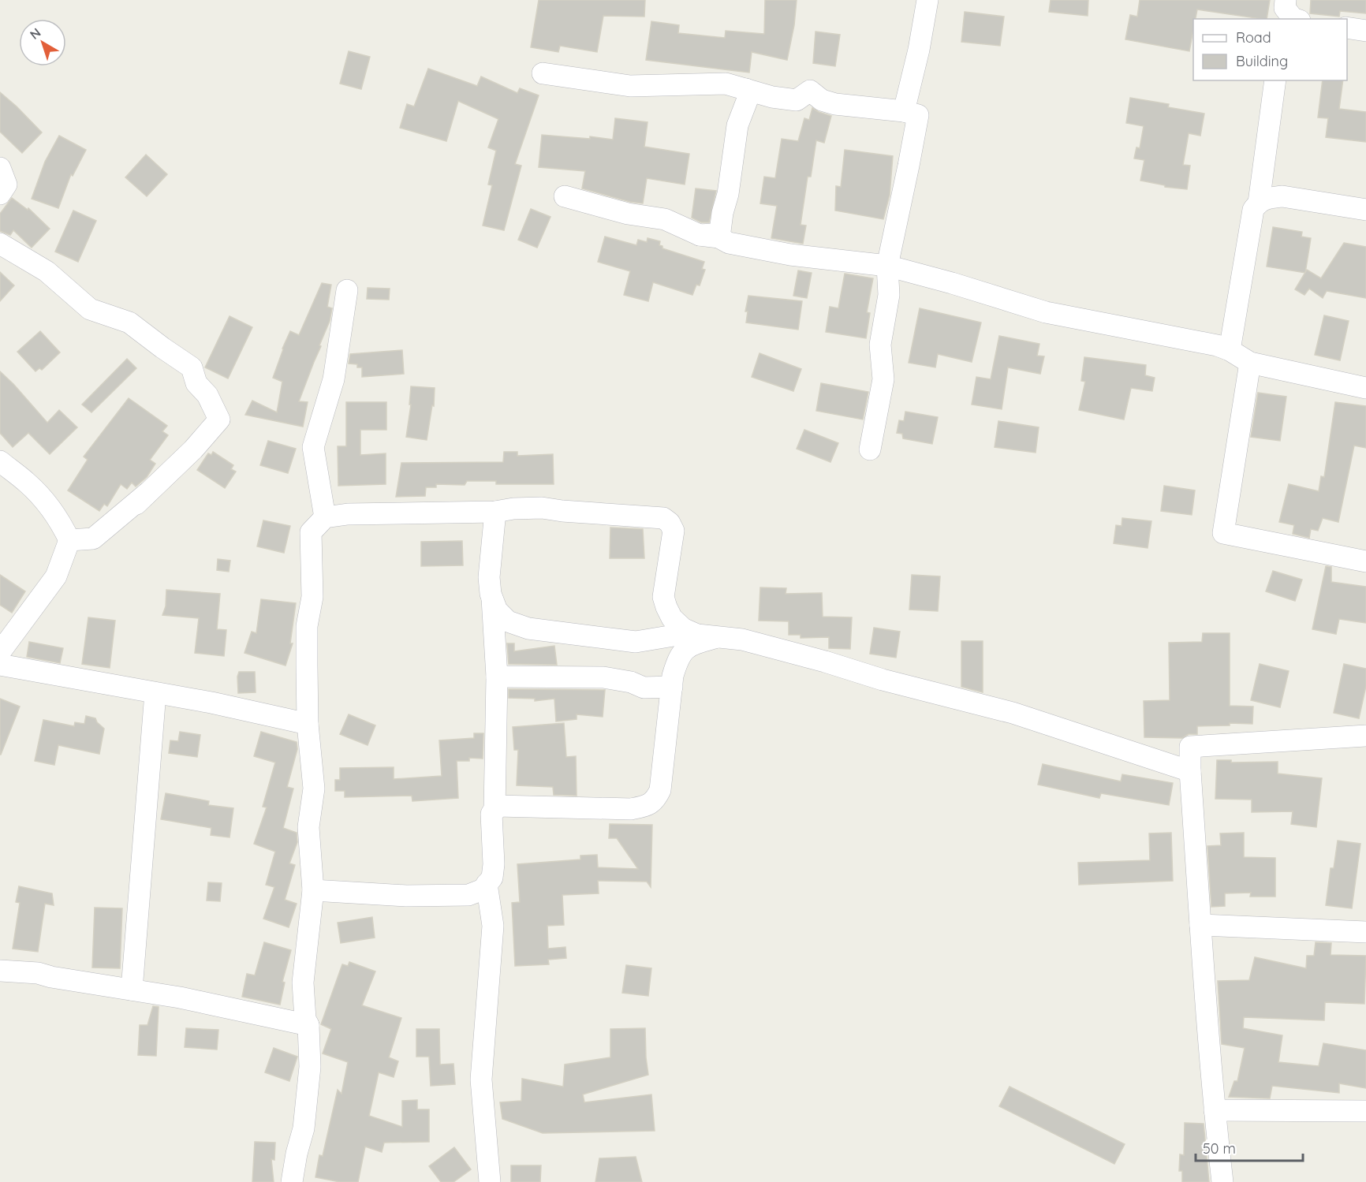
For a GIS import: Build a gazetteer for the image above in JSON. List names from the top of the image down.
{
  "legend": ["Road", "Building"],
  "scale_bar": "50 m",
  "north": "top left"
}
